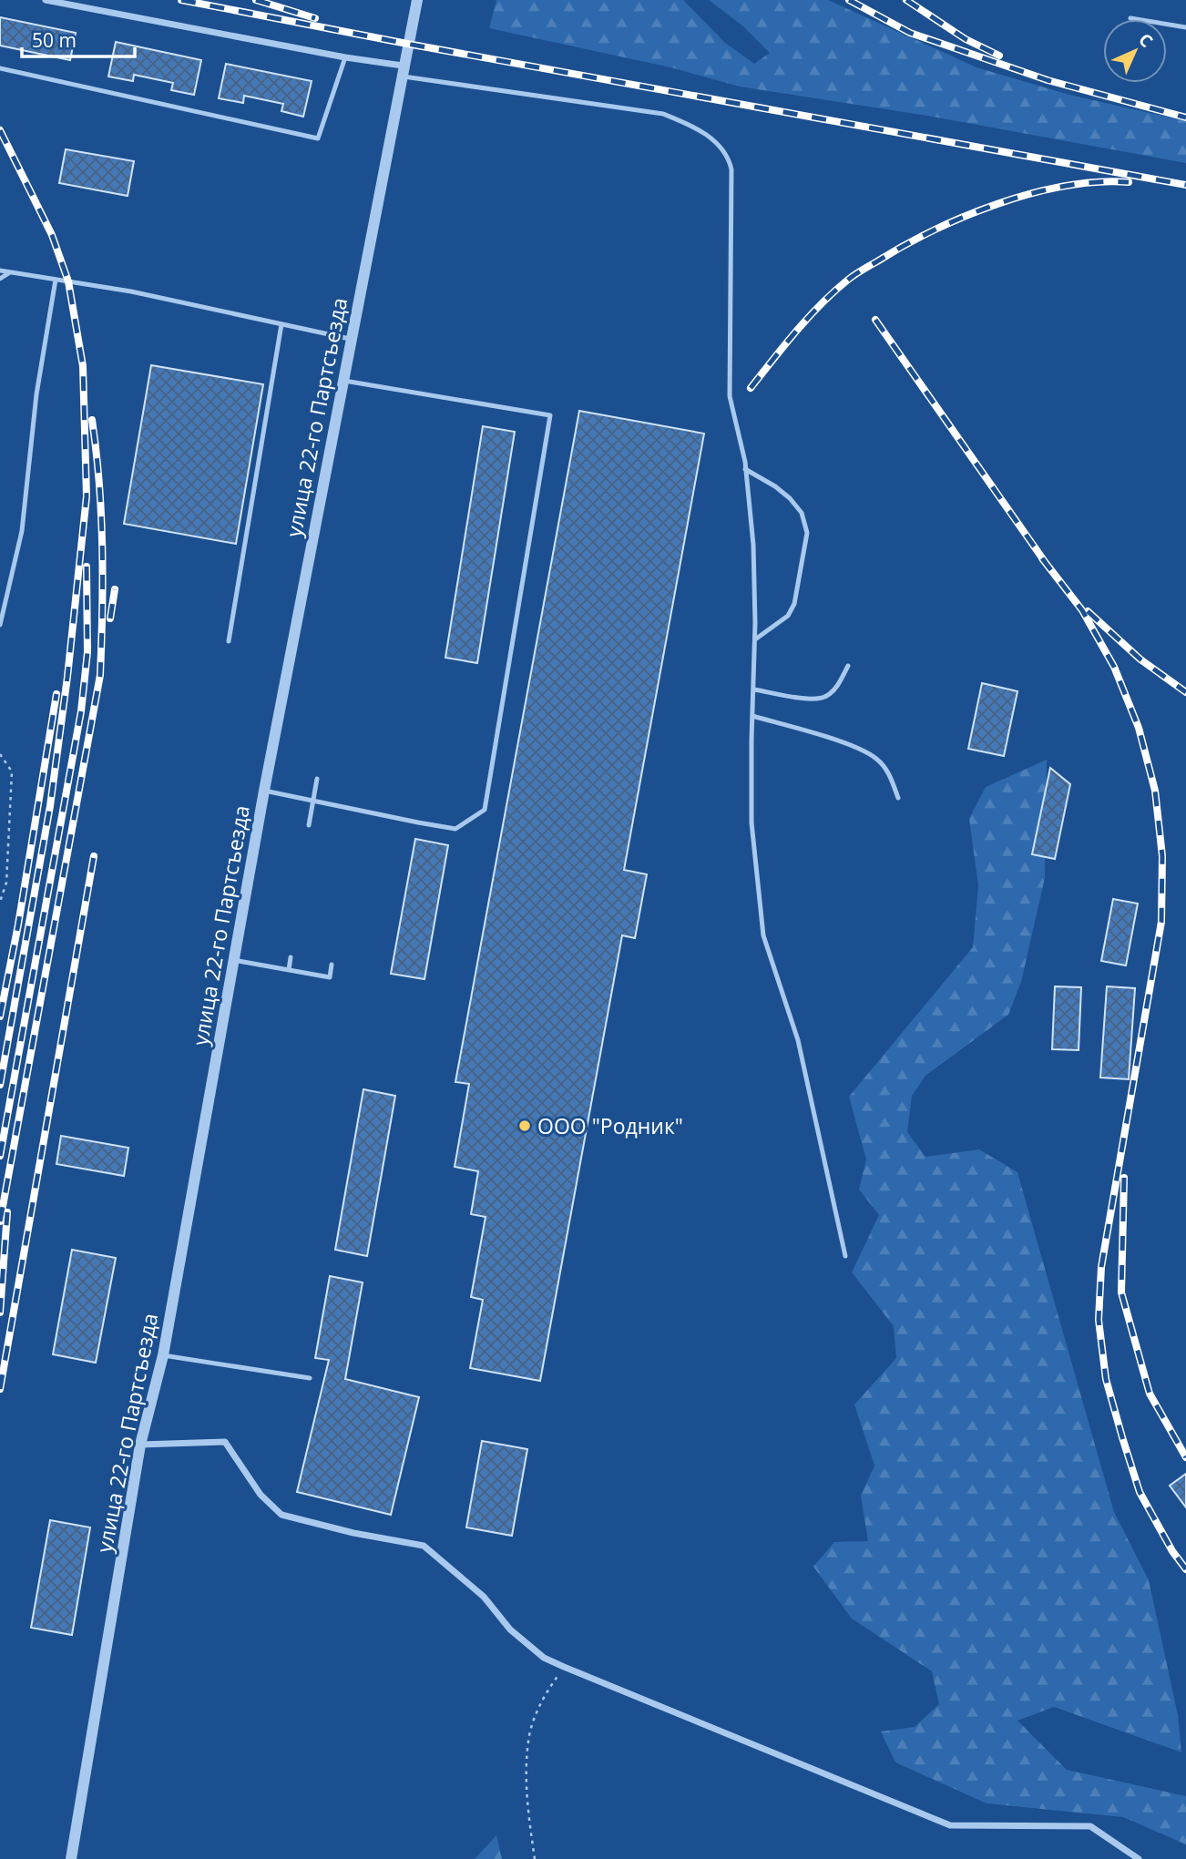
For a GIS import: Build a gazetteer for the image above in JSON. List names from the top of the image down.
{
  "streets": {
    "street": ["улица 22-го Партсъезда"]
  },
  "places": ["ООО \"Родник\""],
  "scale_bar": "50 m",
  "north": "top right"
}
